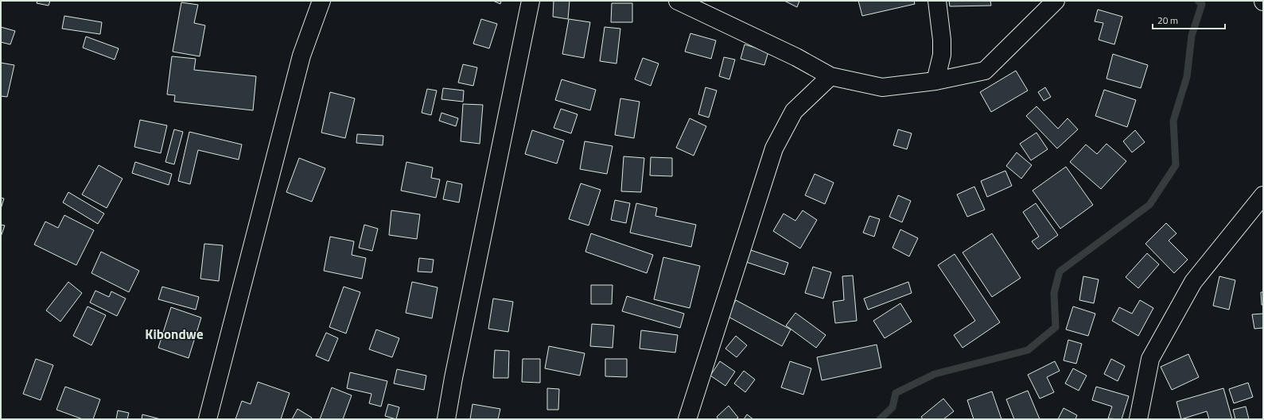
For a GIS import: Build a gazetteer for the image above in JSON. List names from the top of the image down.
{
  "districts": ["Kibondwe"],
  "scale_bar": "20 m"
}
